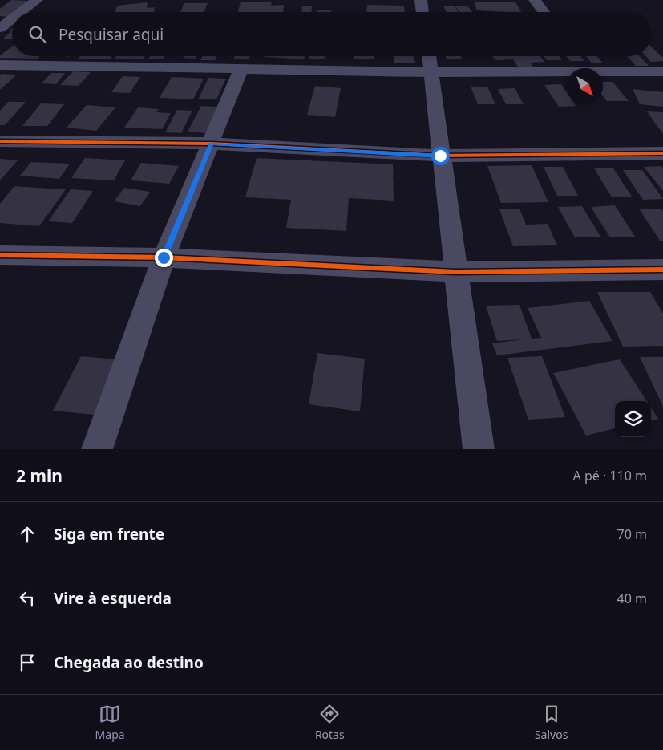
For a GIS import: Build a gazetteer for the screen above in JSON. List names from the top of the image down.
{
  "north": "bottom right",
  "page": {
    "search": "Pesquisar aqui",
    "heading": ["2 min", "A pé · 110 m"],
    "list": [
      ["Siga em frente", "70 m"],
      ["Vire à esquerda", "40 m"],
      "Chegada ao destino"
    ],
    "nav": ["Mapa", "Rotas", "Salvos"]
  }
}
